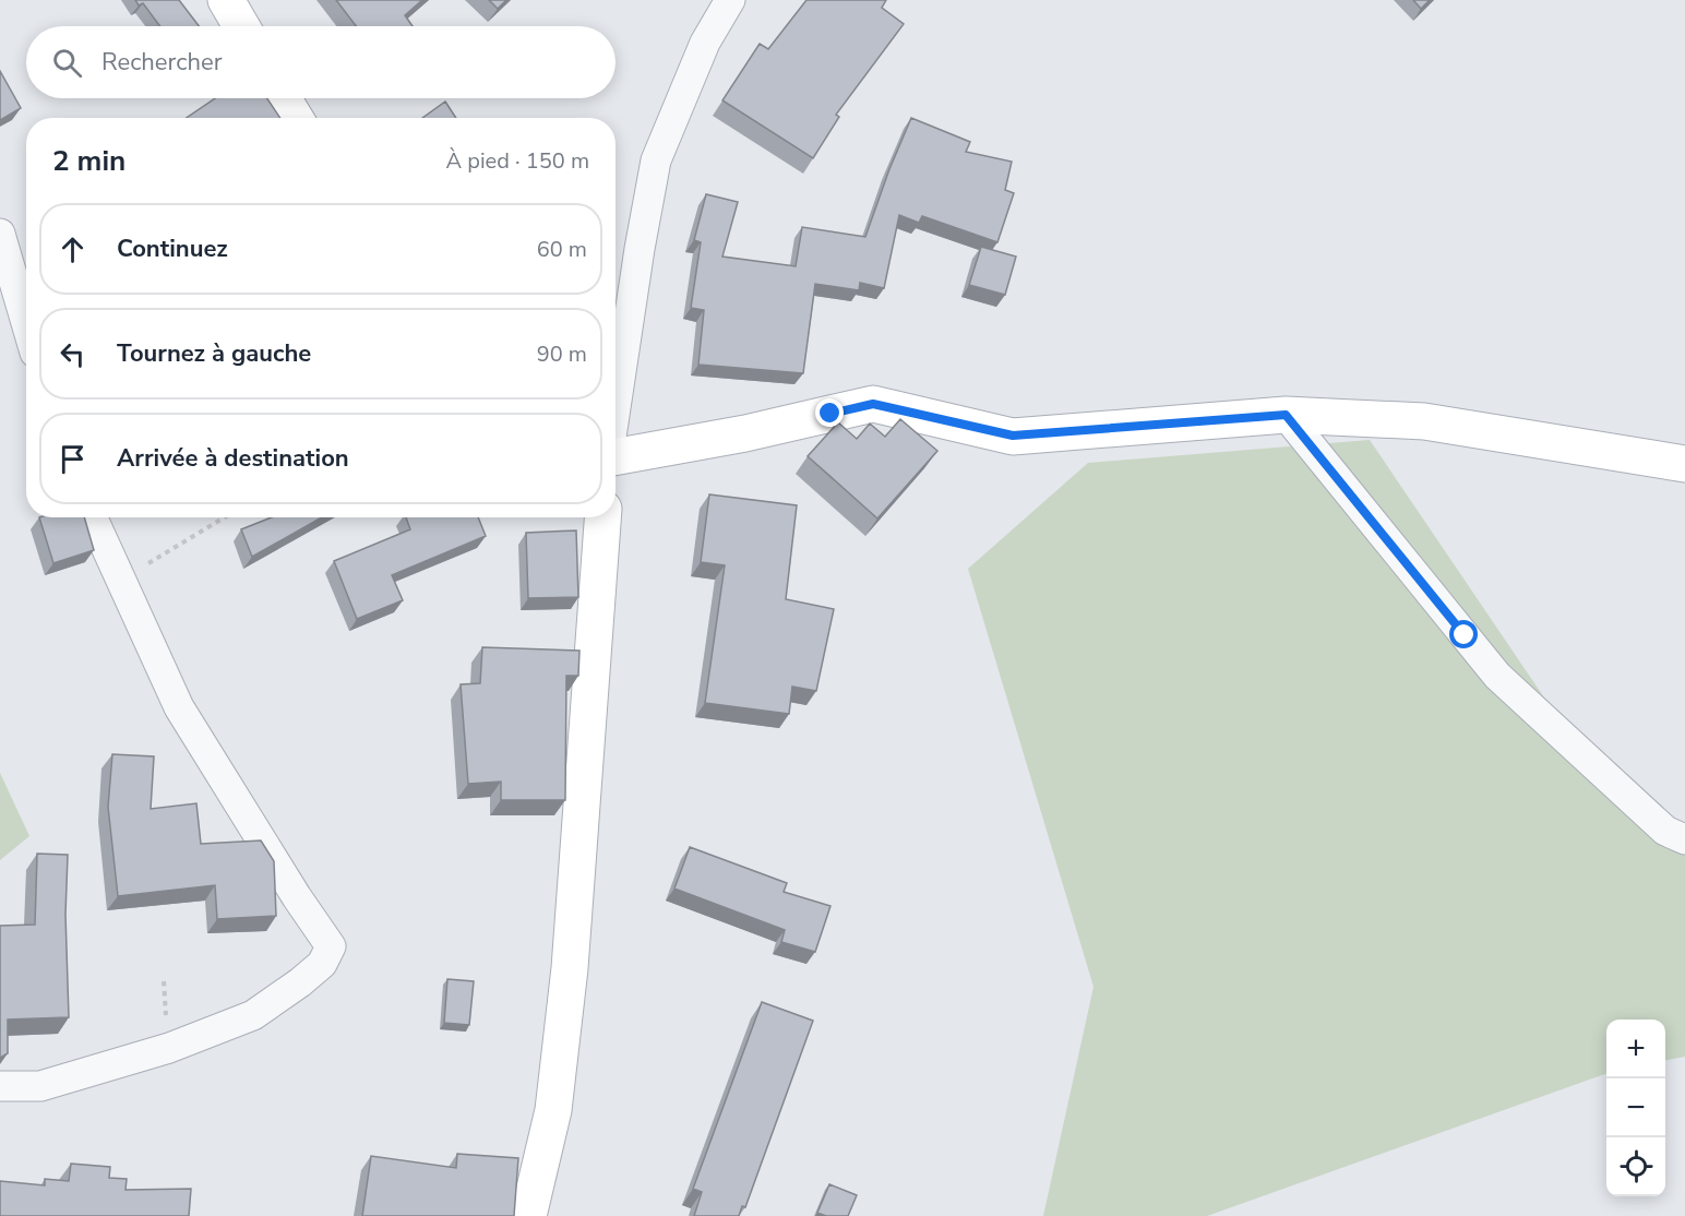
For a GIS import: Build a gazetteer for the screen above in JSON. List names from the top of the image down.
{
  "page": {
    "search": "Rechercher",
    "heading": ["2 min", "À pied · 150 m"],
    "list": [
      ["Continuez", "60 m"],
      ["Tournez à gauche", "90 m"],
      "Arrivée à destination"
    ],
    "map_buttons": ["+", "−"]
  }
}
